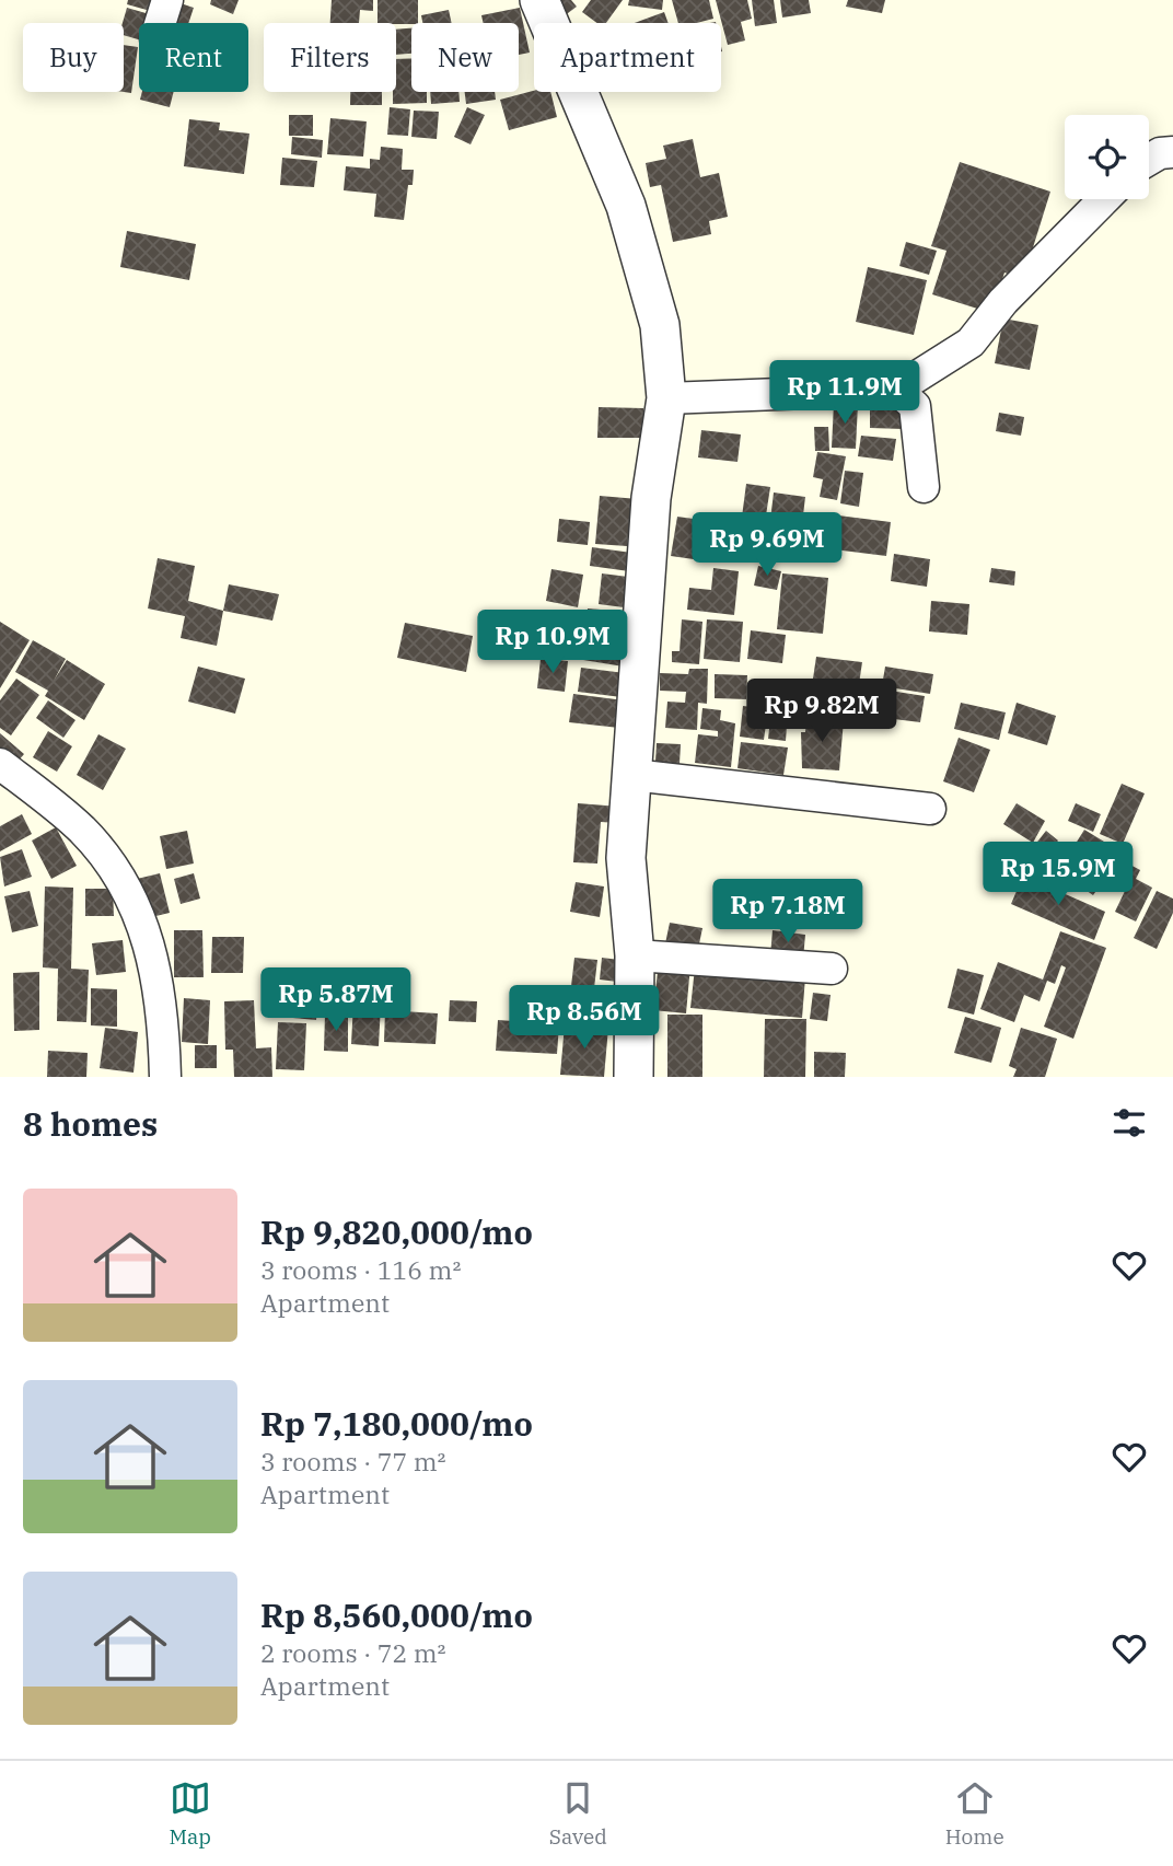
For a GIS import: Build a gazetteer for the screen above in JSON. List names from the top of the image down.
{
  "page": {
    "chip": [
      "Buy",
      "Rent",
      "Filters",
      "New",
      "Apartment"
    ],
    "price": [
      "Rp 11.9M",
      "Rp 9.69M",
      "Rp 10.9M",
      "Rp 9.82M",
      "Rp 15.9M",
      "Rp 7.18M",
      "Rp 5.87M",
      "Rp 8.56M"
    ],
    "heading": "8 homes",
    "list": [
      {
        "name": "Rp 9,820,000/mo",
        "note": "3 rooms · 116 m² · Apartment"
      },
      {
        "name": "Rp 7,180,000/mo",
        "note": "3 rooms · 77 m² · Apartment"
      },
      {
        "name": "Rp 8,560,000/mo",
        "note": "2 rooms · 72 m² · Apartment"
      }
    ],
    "tabs": ["Map", "Saved", "Home"]
  }
}
